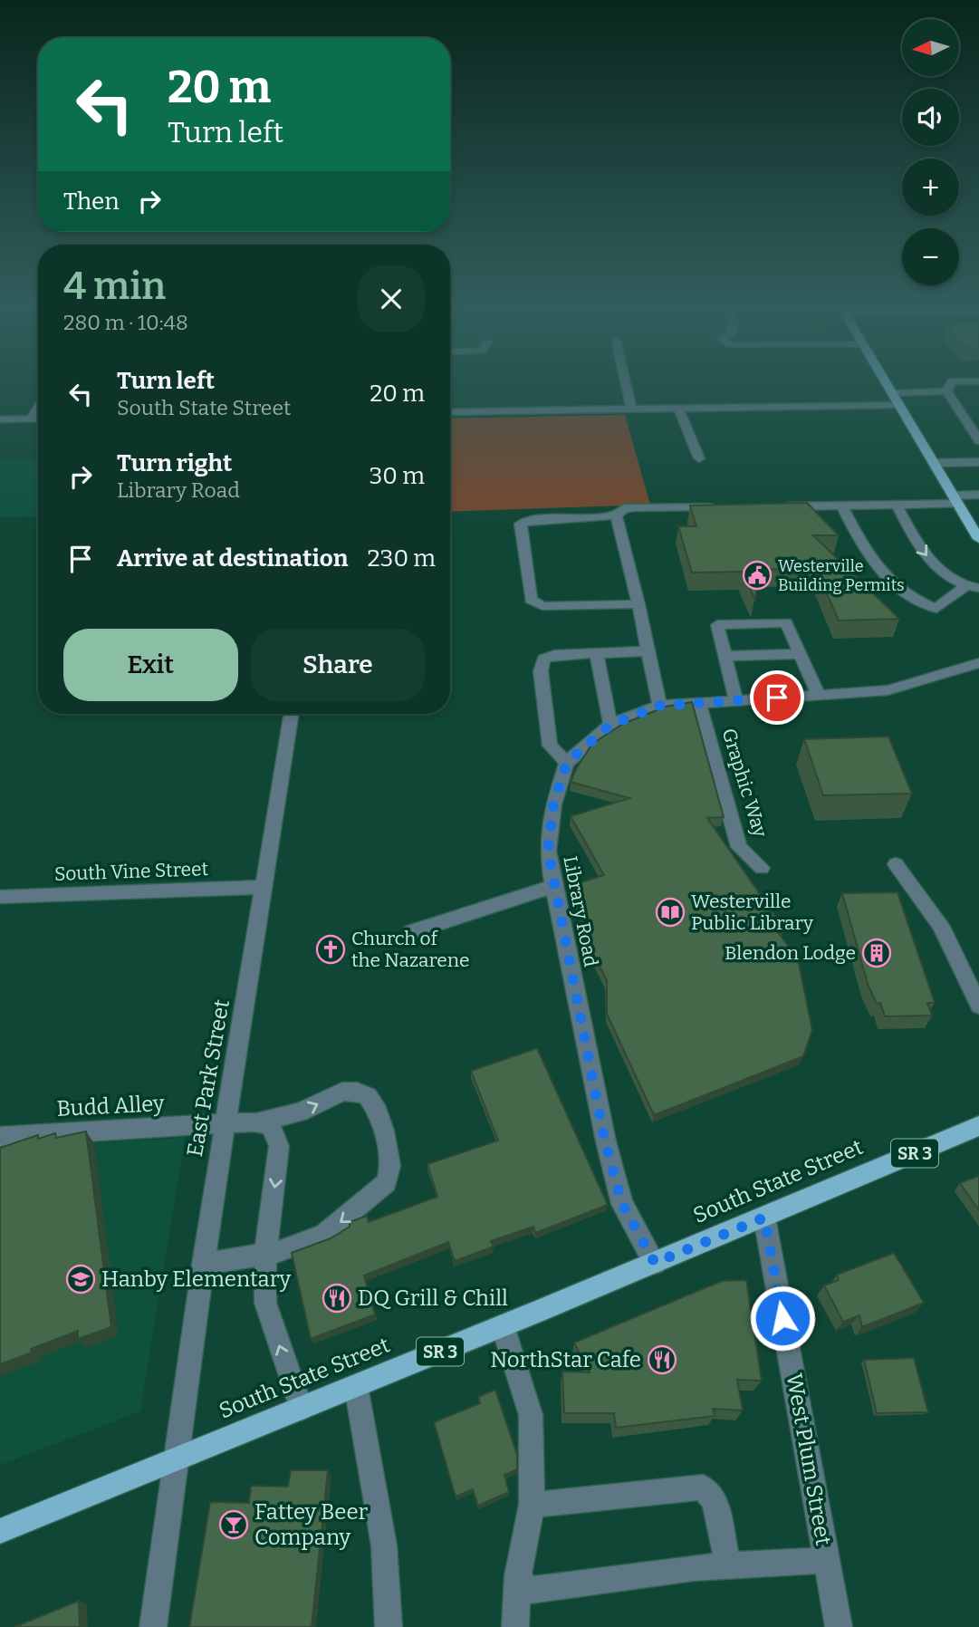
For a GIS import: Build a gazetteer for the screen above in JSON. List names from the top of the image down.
{
  "streets": {
    "main road": ["SR 3", "South State Street"],
    "street": [
      "Graphic Way",
      "South Vine Street",
      "Library Road",
      "East Park Street",
      "Budd Alley",
      "West Plum Street"
    ]
  },
  "crossings": [
    ["South Vine Street", "East Park Street"],
    ["Library Road", "South State Street"],
    ["East Park Street", "Budd Alley"],
    ["East Park Street", "South State Street"],
    ["South State Street", "West Plum Street"]
  ],
  "places": {
    "public building": ["Westerville Building Permits"],
    "library": ["Westerville Public Library"],
    "church": ["Church of the Nazarene"],
    "building": ["Blendon Lodge"],
    "school or university": ["Hanby Elementary"],
    "restaurant": ["DQ Grill & Chill", "NorthStar Cafe"],
    "bar": ["Fattey Beer Company"]
  },
  "north": "left",
  "page": {
    "map_buttons": ["+", "−"],
    "turn": ["20 m", "Turn left"],
    "then": "Then",
    "heading": ["4 min", "280 m · 10:48"],
    "list": [
      {
        "name": "Turn left",
        "note": "South State Street",
        "value": "20 m"
      },
      {
        "name": "Turn right",
        "note": "Library Road",
        "value": "30 m"
      },
      {
        "name": "Arrive at destination",
        "value": "230 m"
      }
    ],
    "buttons": ["Exit", "Share"]
  }
}
